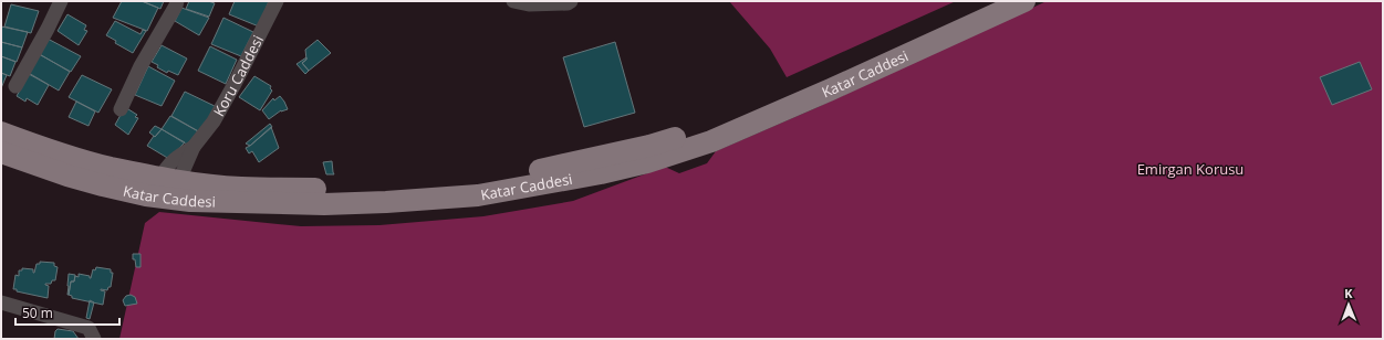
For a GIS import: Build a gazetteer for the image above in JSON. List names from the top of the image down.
{
  "streets": {
    "main road": ["Katar Caddesi"],
    "street": ["Koru Caddesi"]
  },
  "crossings": [
    ["Katar Caddesi", "Koru Caddesi"]
  ],
  "parks": ["Emirgan Korusu"],
  "scale_bar": "50 m",
  "north": "top"
}
